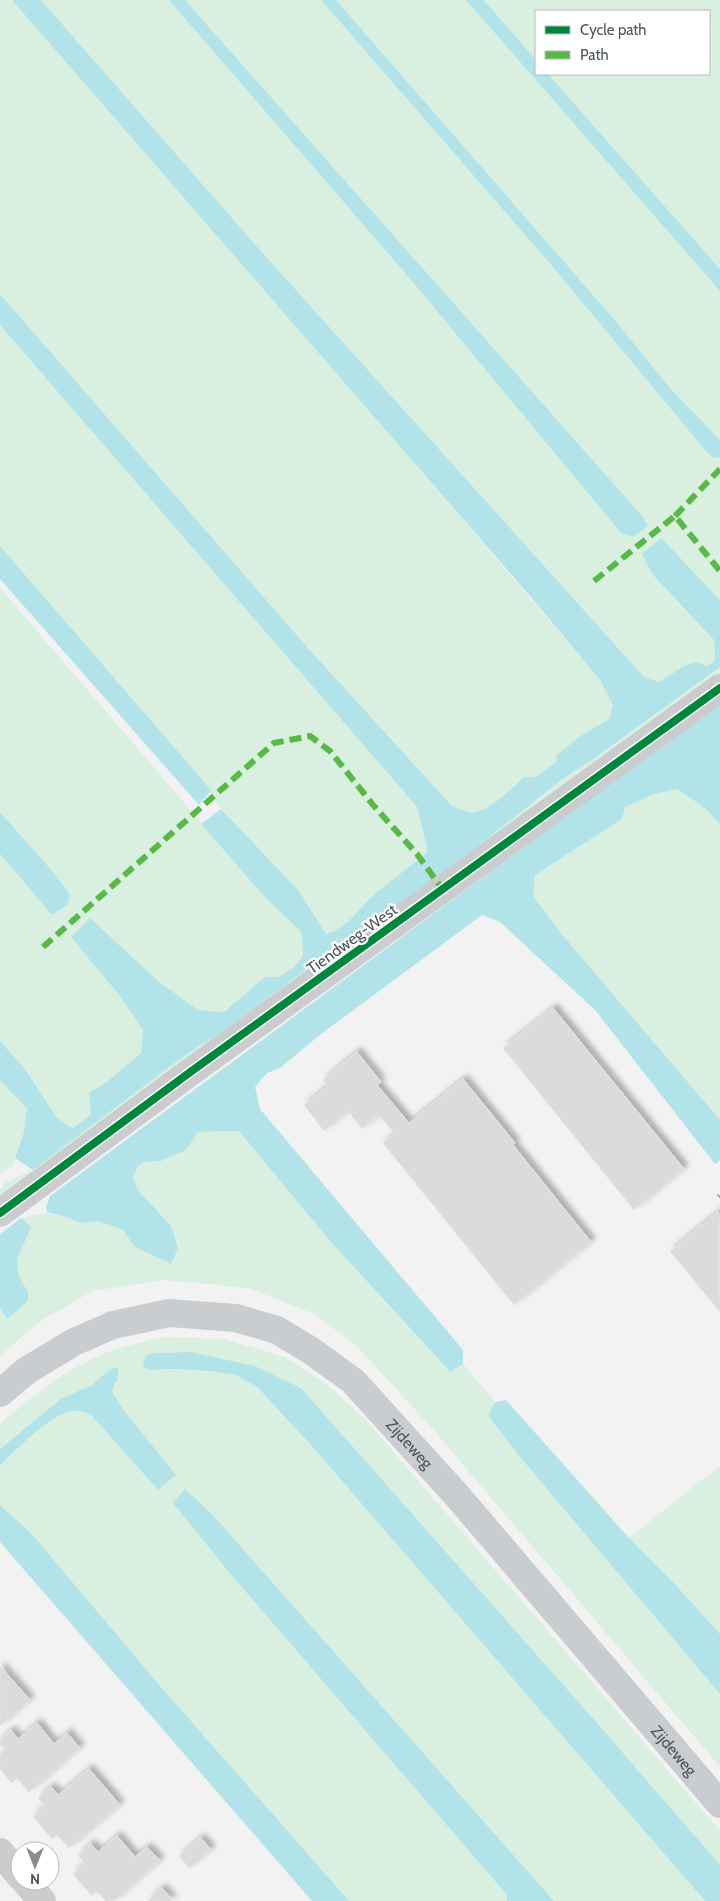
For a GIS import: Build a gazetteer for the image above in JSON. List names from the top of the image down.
{
  "streets": {
    "main road": ["Zijdeweg"],
    "street": ["Tiendweg-West"]
  },
  "legend": ["Cycle path", "Path"],
  "north": "bottom"
}
